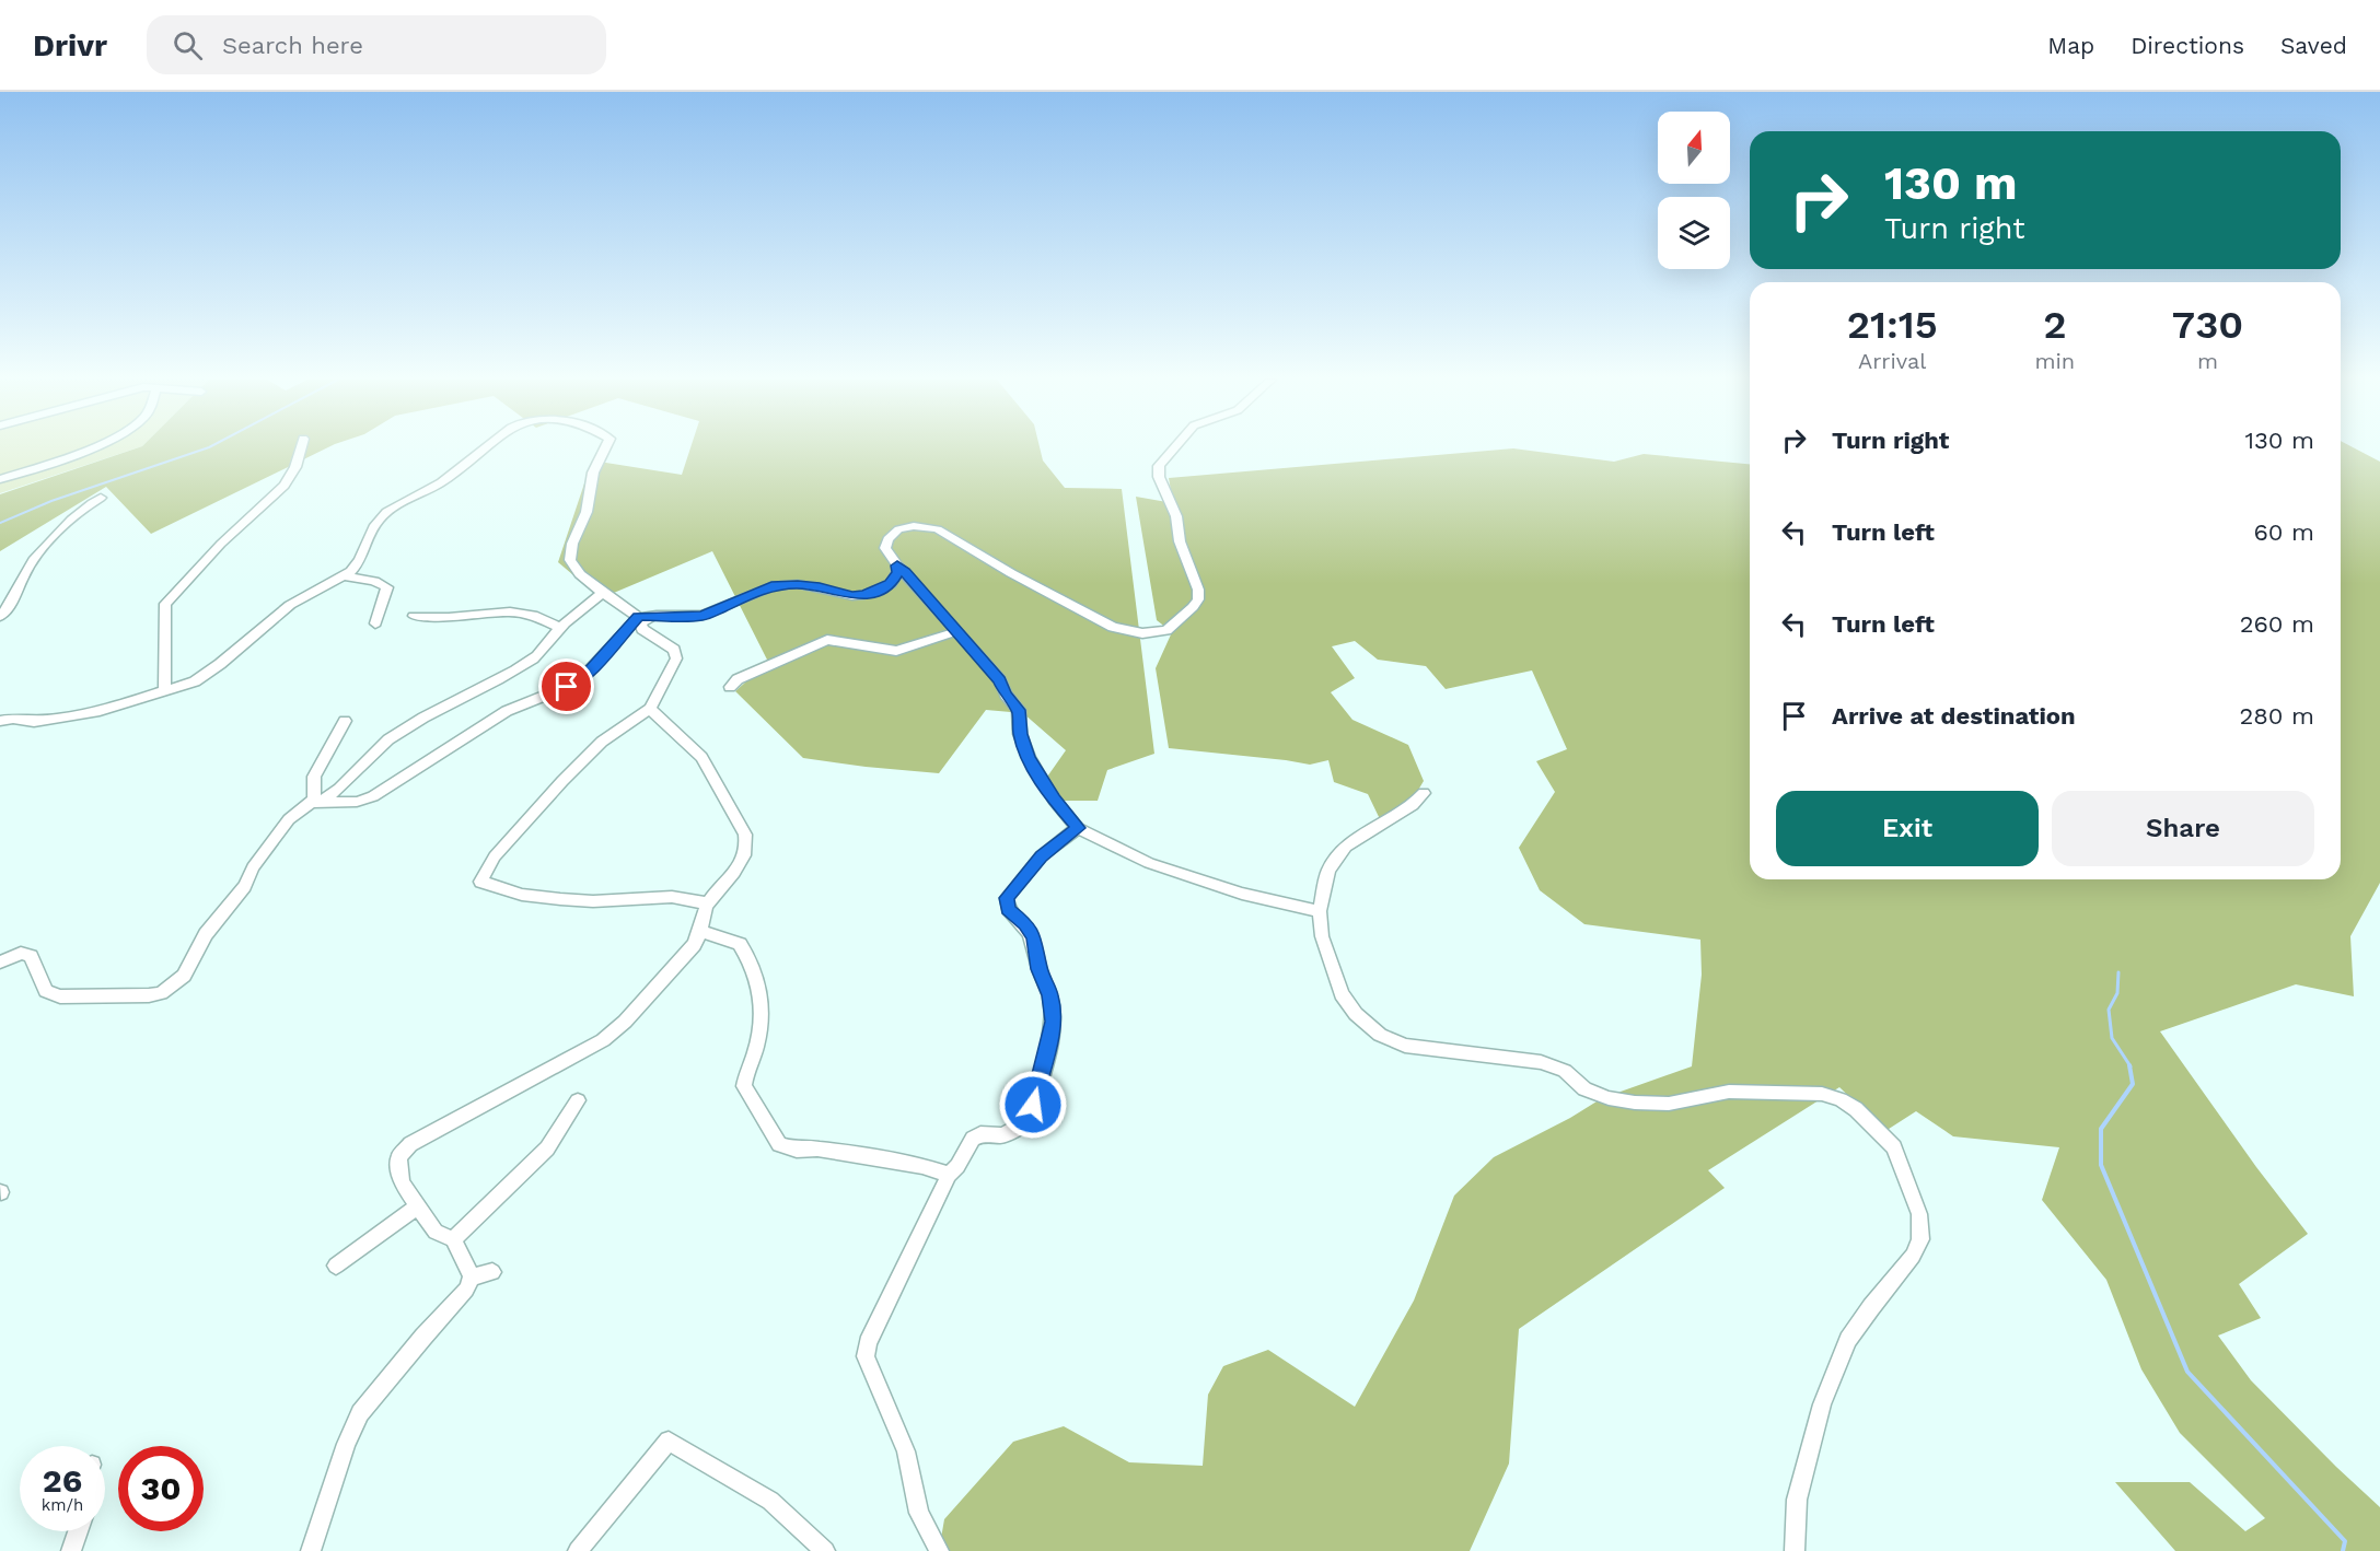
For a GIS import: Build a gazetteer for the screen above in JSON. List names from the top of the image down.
{
  "north": "top",
  "page": {
    "header": "Drivr",
    "search": "Search here",
    "nav": ["Map", "Directions", "Saved"],
    "turn": ["130 m", "Turn right"],
    "eta": [
      "21:15",
      "Arrival",
      "2",
      "min",
      "730",
      "m"
    ],
    "list": [
      {
        "name": "Turn right",
        "value": "130 m"
      },
      {
        "name": "Turn left",
        "value": "60 m"
      },
      {
        "name": "Turn left",
        "value": "260 m"
      },
      {
        "name": "Arrive at destination",
        "value": "280 m"
      }
    ],
    "buttons": ["Exit", "Share"],
    "speed": "26 km/h",
    "limit": "30"
  }
}
